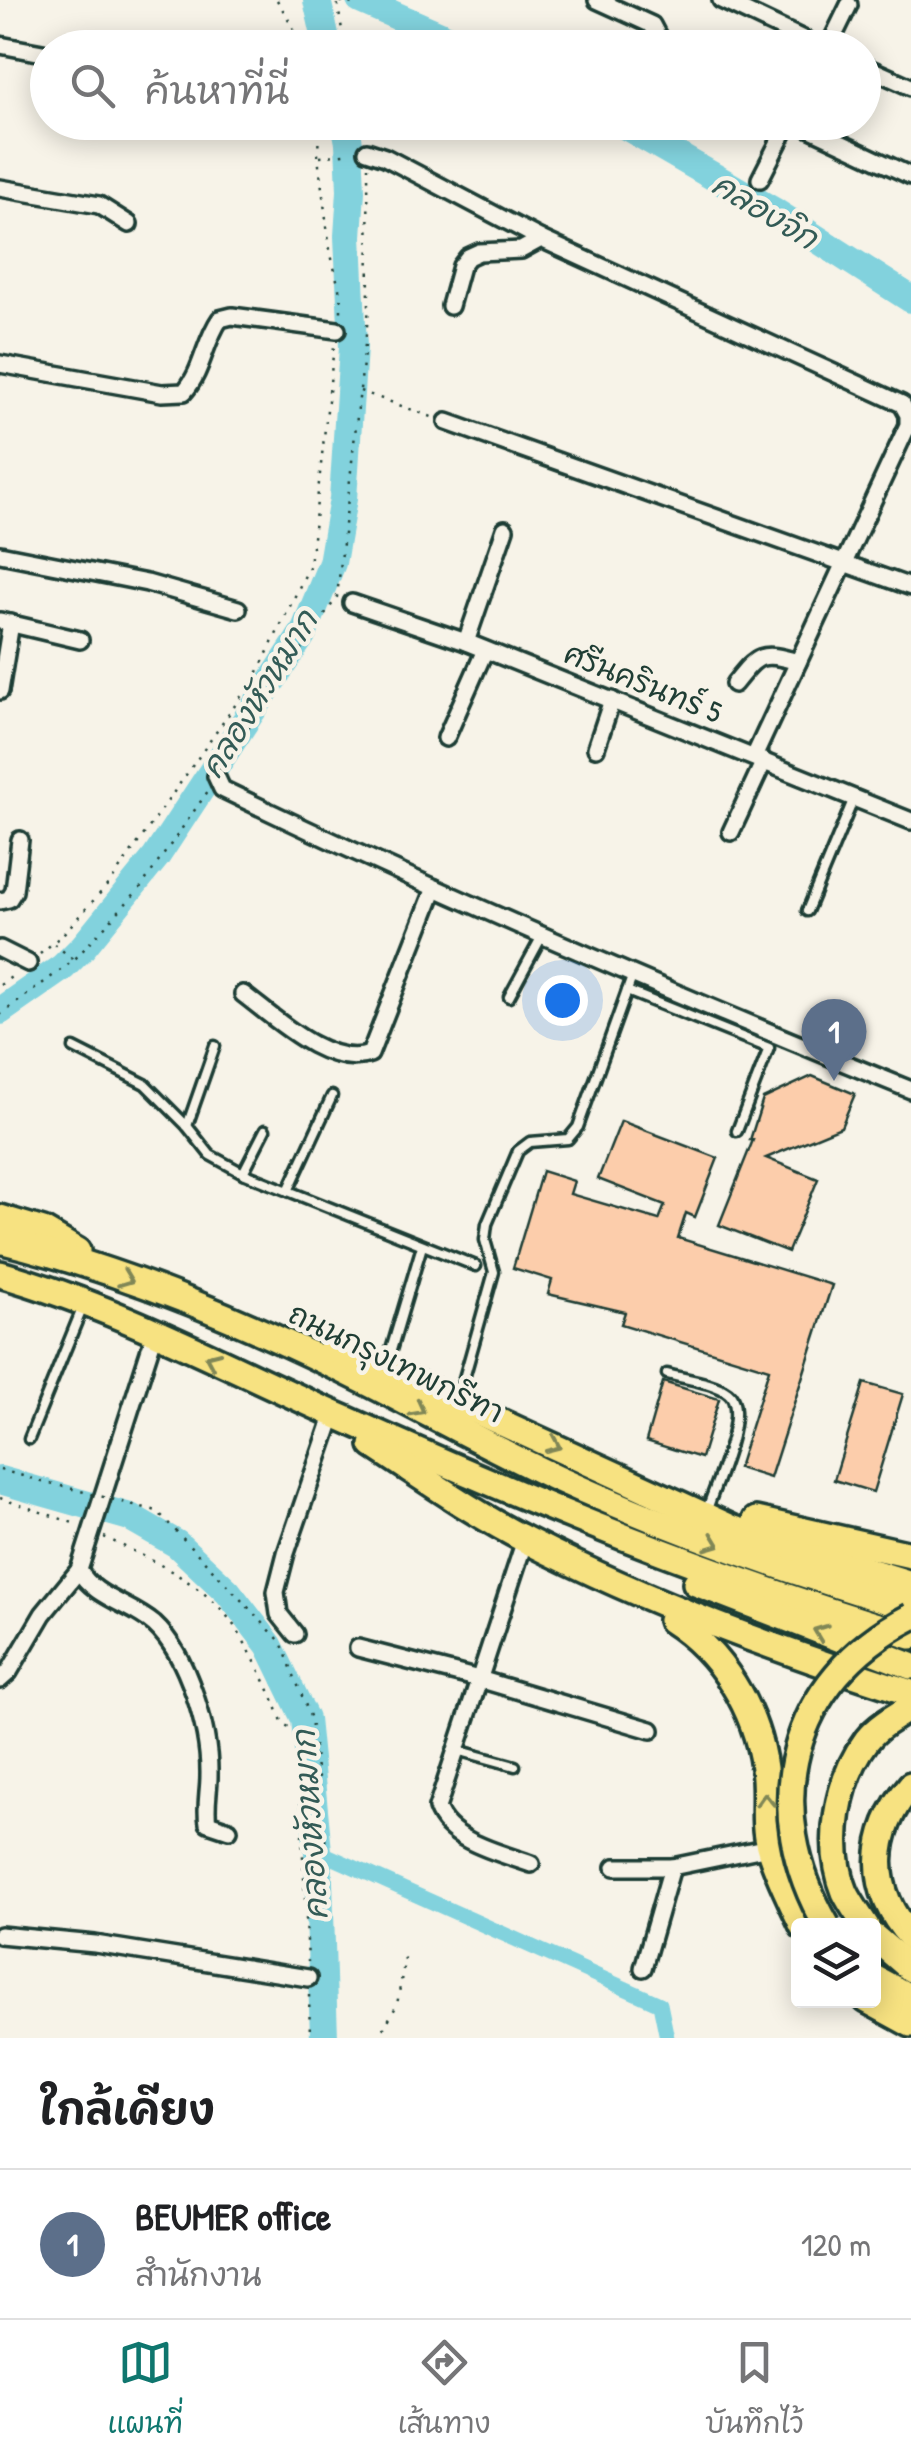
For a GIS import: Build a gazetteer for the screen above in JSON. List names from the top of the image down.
{
  "streets": {
    "main road": ["ถนนกรุงเทพกรีฑา"],
    "street": ["ศรีนครินทร์ 5"]
  },
  "water": ["คลองจิก", "คลองหัวหมาก"],
  "page": {
    "search": "ค้นหาที่นี่",
    "pins": "1",
    "heading": "ใกล้เคียง",
    "list": [
      {
        "mark": "1",
        "name": "BEUMER office",
        "note": "สำนักงาน",
        "value": "120 m"
      }
    ],
    "nav": ["แผนที่", "เส้นทาง", "บันทึกไว้"]
  }
}
